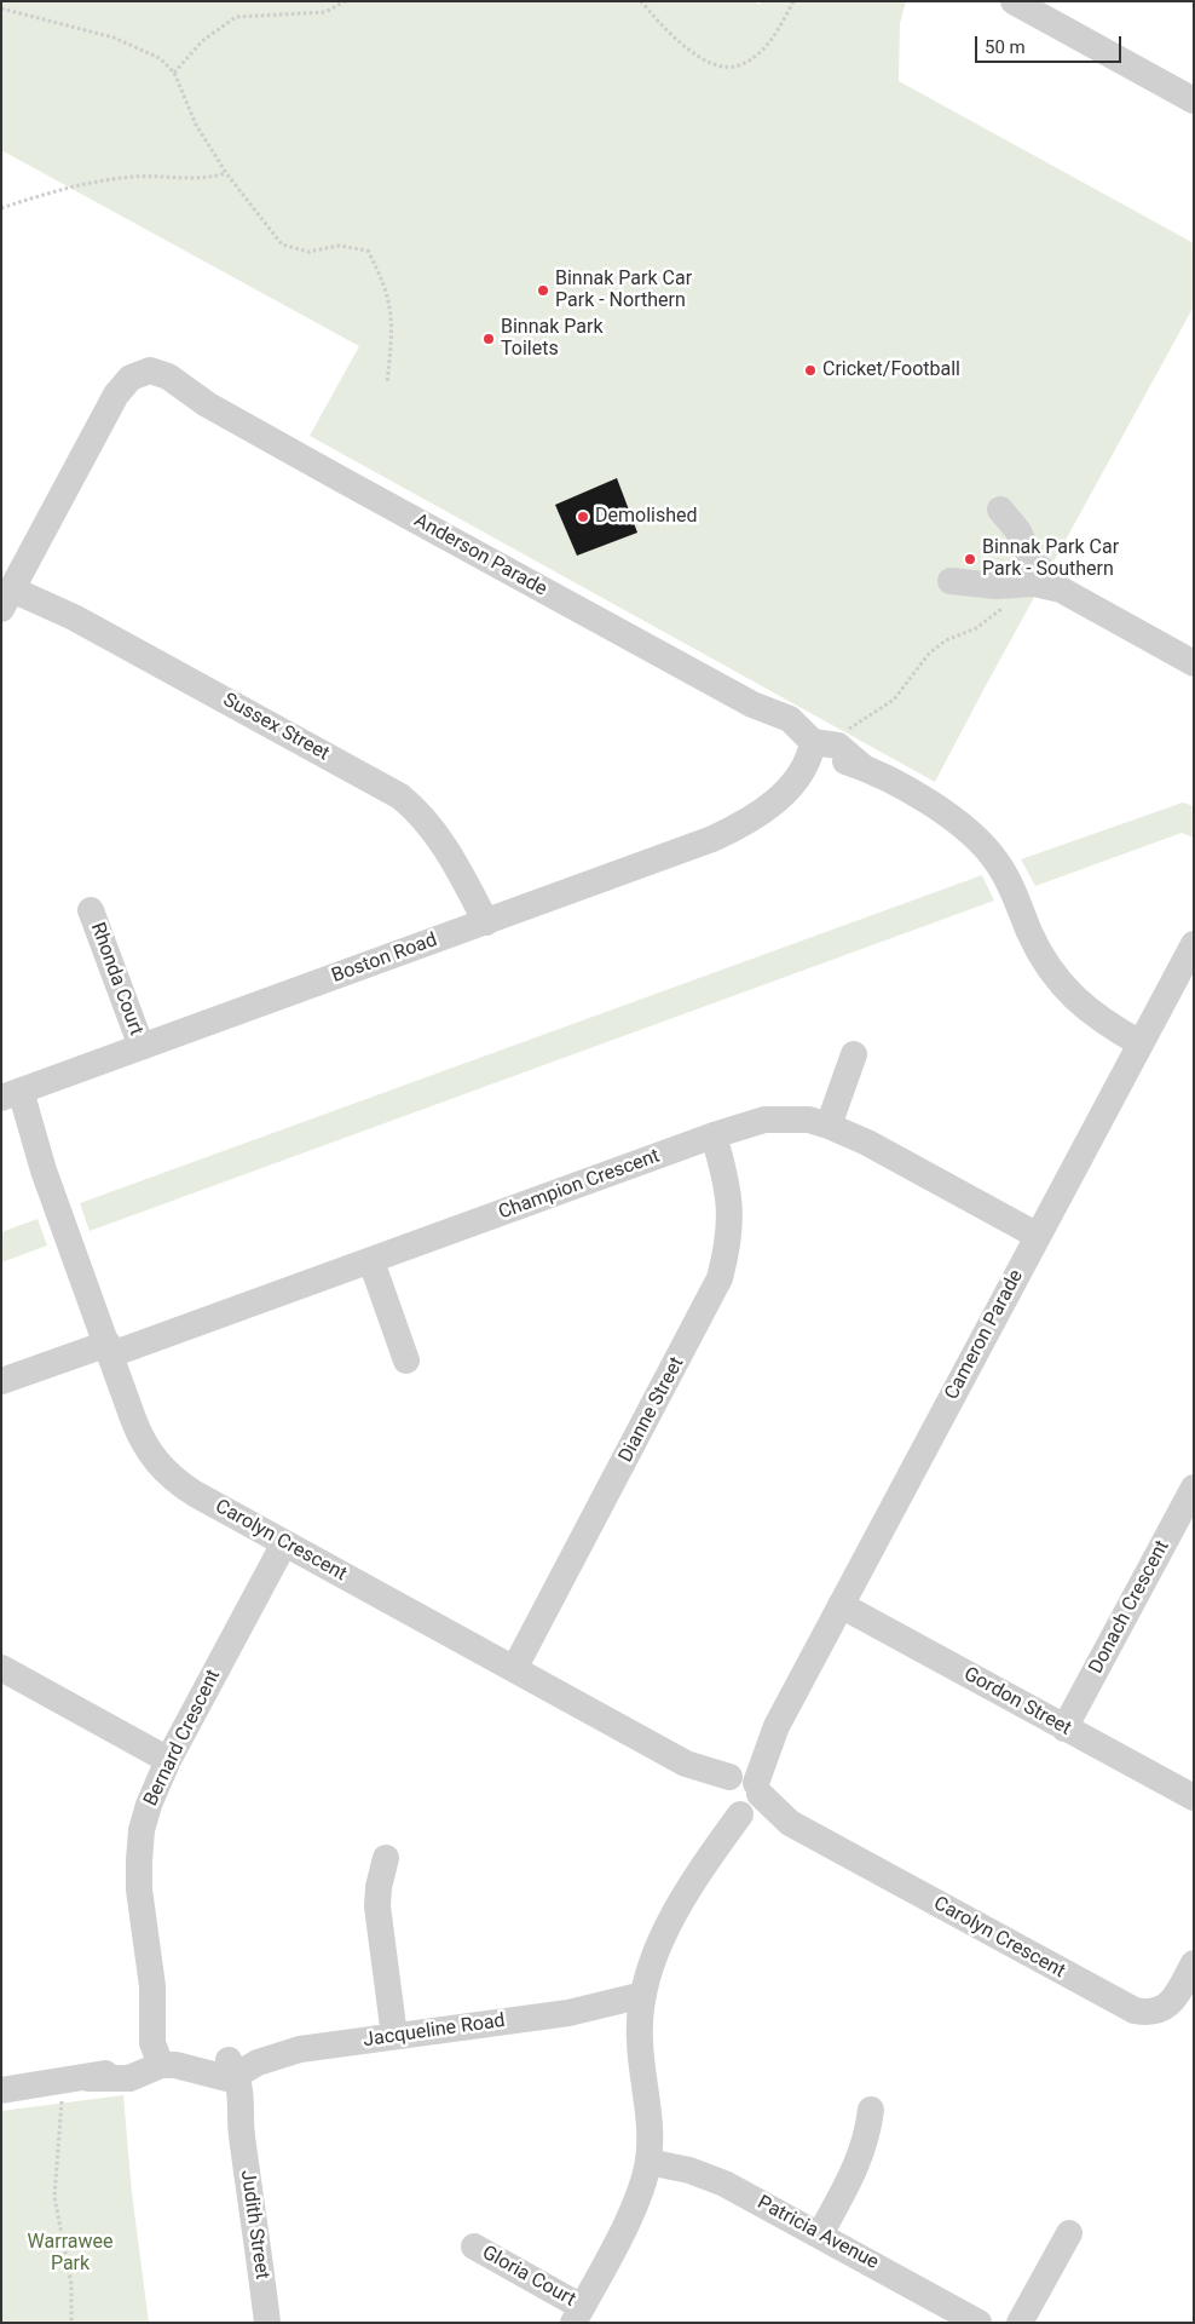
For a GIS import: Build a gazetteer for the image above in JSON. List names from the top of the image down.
{
  "streets": {
    "street": [
      "Anderson Parade",
      "Sussex Street",
      "Boston Road",
      "Rhonda Court",
      "Champion Crescent",
      "Cameron Parade",
      "Dianne Street",
      "Carolyn Crescent",
      "Donach Crescent",
      "Gordon Street",
      "Bernard Crescent",
      "Jacqueline Road",
      "Judith Street",
      "Patricia Avenue",
      "Gloria Court"
    ]
  },
  "crossings": [
    ["Anderson Parade", "Sussex Street"],
    ["Anderson Parade", "Boston Road"],
    ["Sussex Street", "Boston Road"],
    ["Boston Road", "Rhonda Court"],
    ["Boston Road", "Carolyn Crescent"],
    ["Champion Crescent", "Cameron Parade"],
    ["Champion Crescent", "Dianne Street"],
    ["Champion Crescent", "Carolyn Crescent"],
    ["Cameron Parade", "Carolyn Crescent"],
    ["Cameron Parade", "Gordon Street"],
    ["Cameron Parade", "Jacqueline Road"],
    ["Cameron Parade", "Patricia Avenue"],
    ["Cameron Parade", "Gloria Court"],
    ["Dianne Street", "Carolyn Crescent"],
    ["Carolyn Crescent", "Bernard Crescent"],
    ["Donach Crescent", "Gordon Street"],
    ["Jacqueline Road", "Judith Street"]
  ],
  "parks": ["Warrawee Park"],
  "places": [
    "Binnak Park Car Park - Northern",
    "Binnak Park Toilets",
    "Cricket/Football",
    "Demolished",
    "Binnak Park Car Park - Southern"
  ],
  "scale_bar": "50 m"
}
